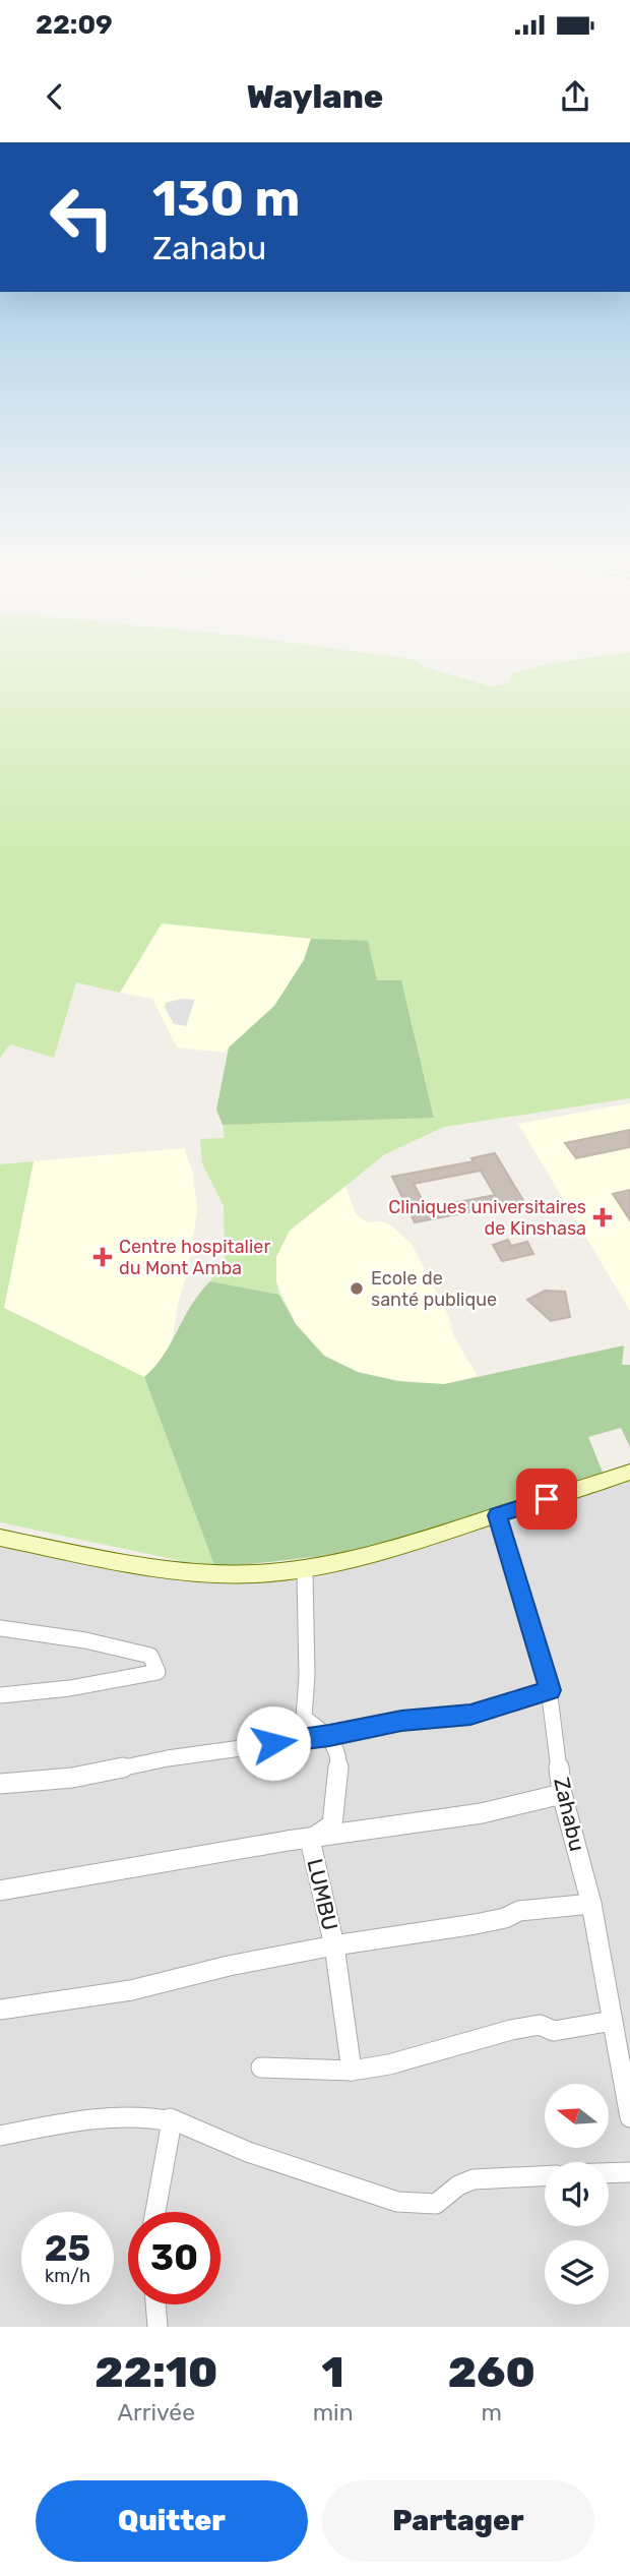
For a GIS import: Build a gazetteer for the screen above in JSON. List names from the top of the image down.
{
  "streets": {
    "street": ["Zahabu", "LUMBU"]
  },
  "places": {
    "health": ["Cliniques universitaires de Kinshasa", "Centre hospitalier du Mont Amba"],
    "other": ["Ecole de santé publique"]
  },
  "north": "left",
  "page": {
    "status": "22:09",
    "header": "Waylane",
    "turn": ["130 m", "Zahabu"],
    "speed": "25 km/h",
    "limit": "30",
    "eta": [
      "22:10",
      "Arrivée",
      "1",
      "min",
      "260",
      "m"
    ],
    "buttons": ["Quitter", "Partager"]
  }
}
